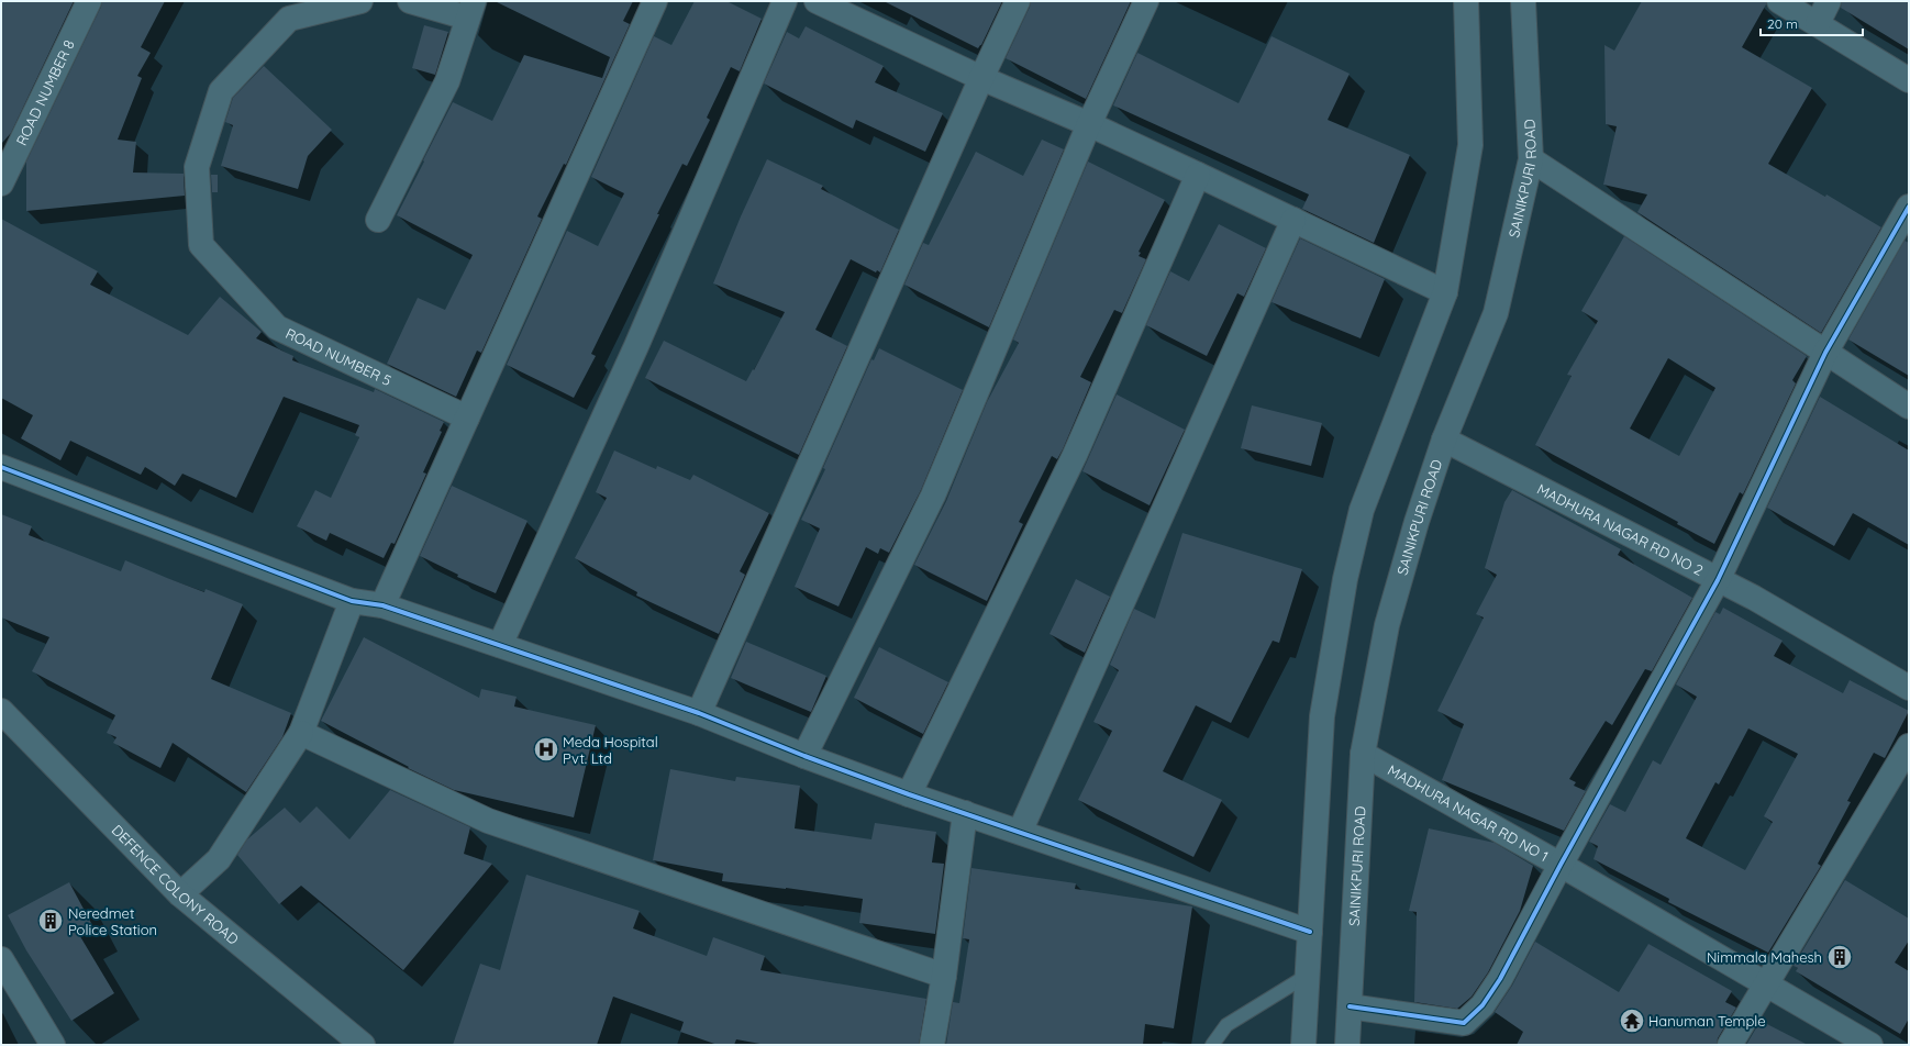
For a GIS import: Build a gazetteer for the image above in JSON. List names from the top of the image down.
{
  "streets": {
    "street": [
      "ROAD NUMBER 8",
      "SAINIKPURI ROAD",
      "ROAD NUMBER 5",
      "MADHURA NAGAR RD NO 2",
      "MADHURA NAGAR RD NO 1",
      "DEFENCE COLONY ROAD"
    ]
  },
  "crossings": [
    ["SAINIKPURI ROAD", "MADHURA NAGAR RD NO 2"],
    ["SAINIKPURI ROAD", "MADHURA NAGAR RD NO 1"]
  ],
  "places": {
    "hospital": ["Meda Hospital Pvt. Ltd"],
    "building": ["Neredmet Police Station", "Nimmala Mahesh"],
    "temple": ["Hanuman Temple"]
  },
  "scale_bar": "20 m"
}
